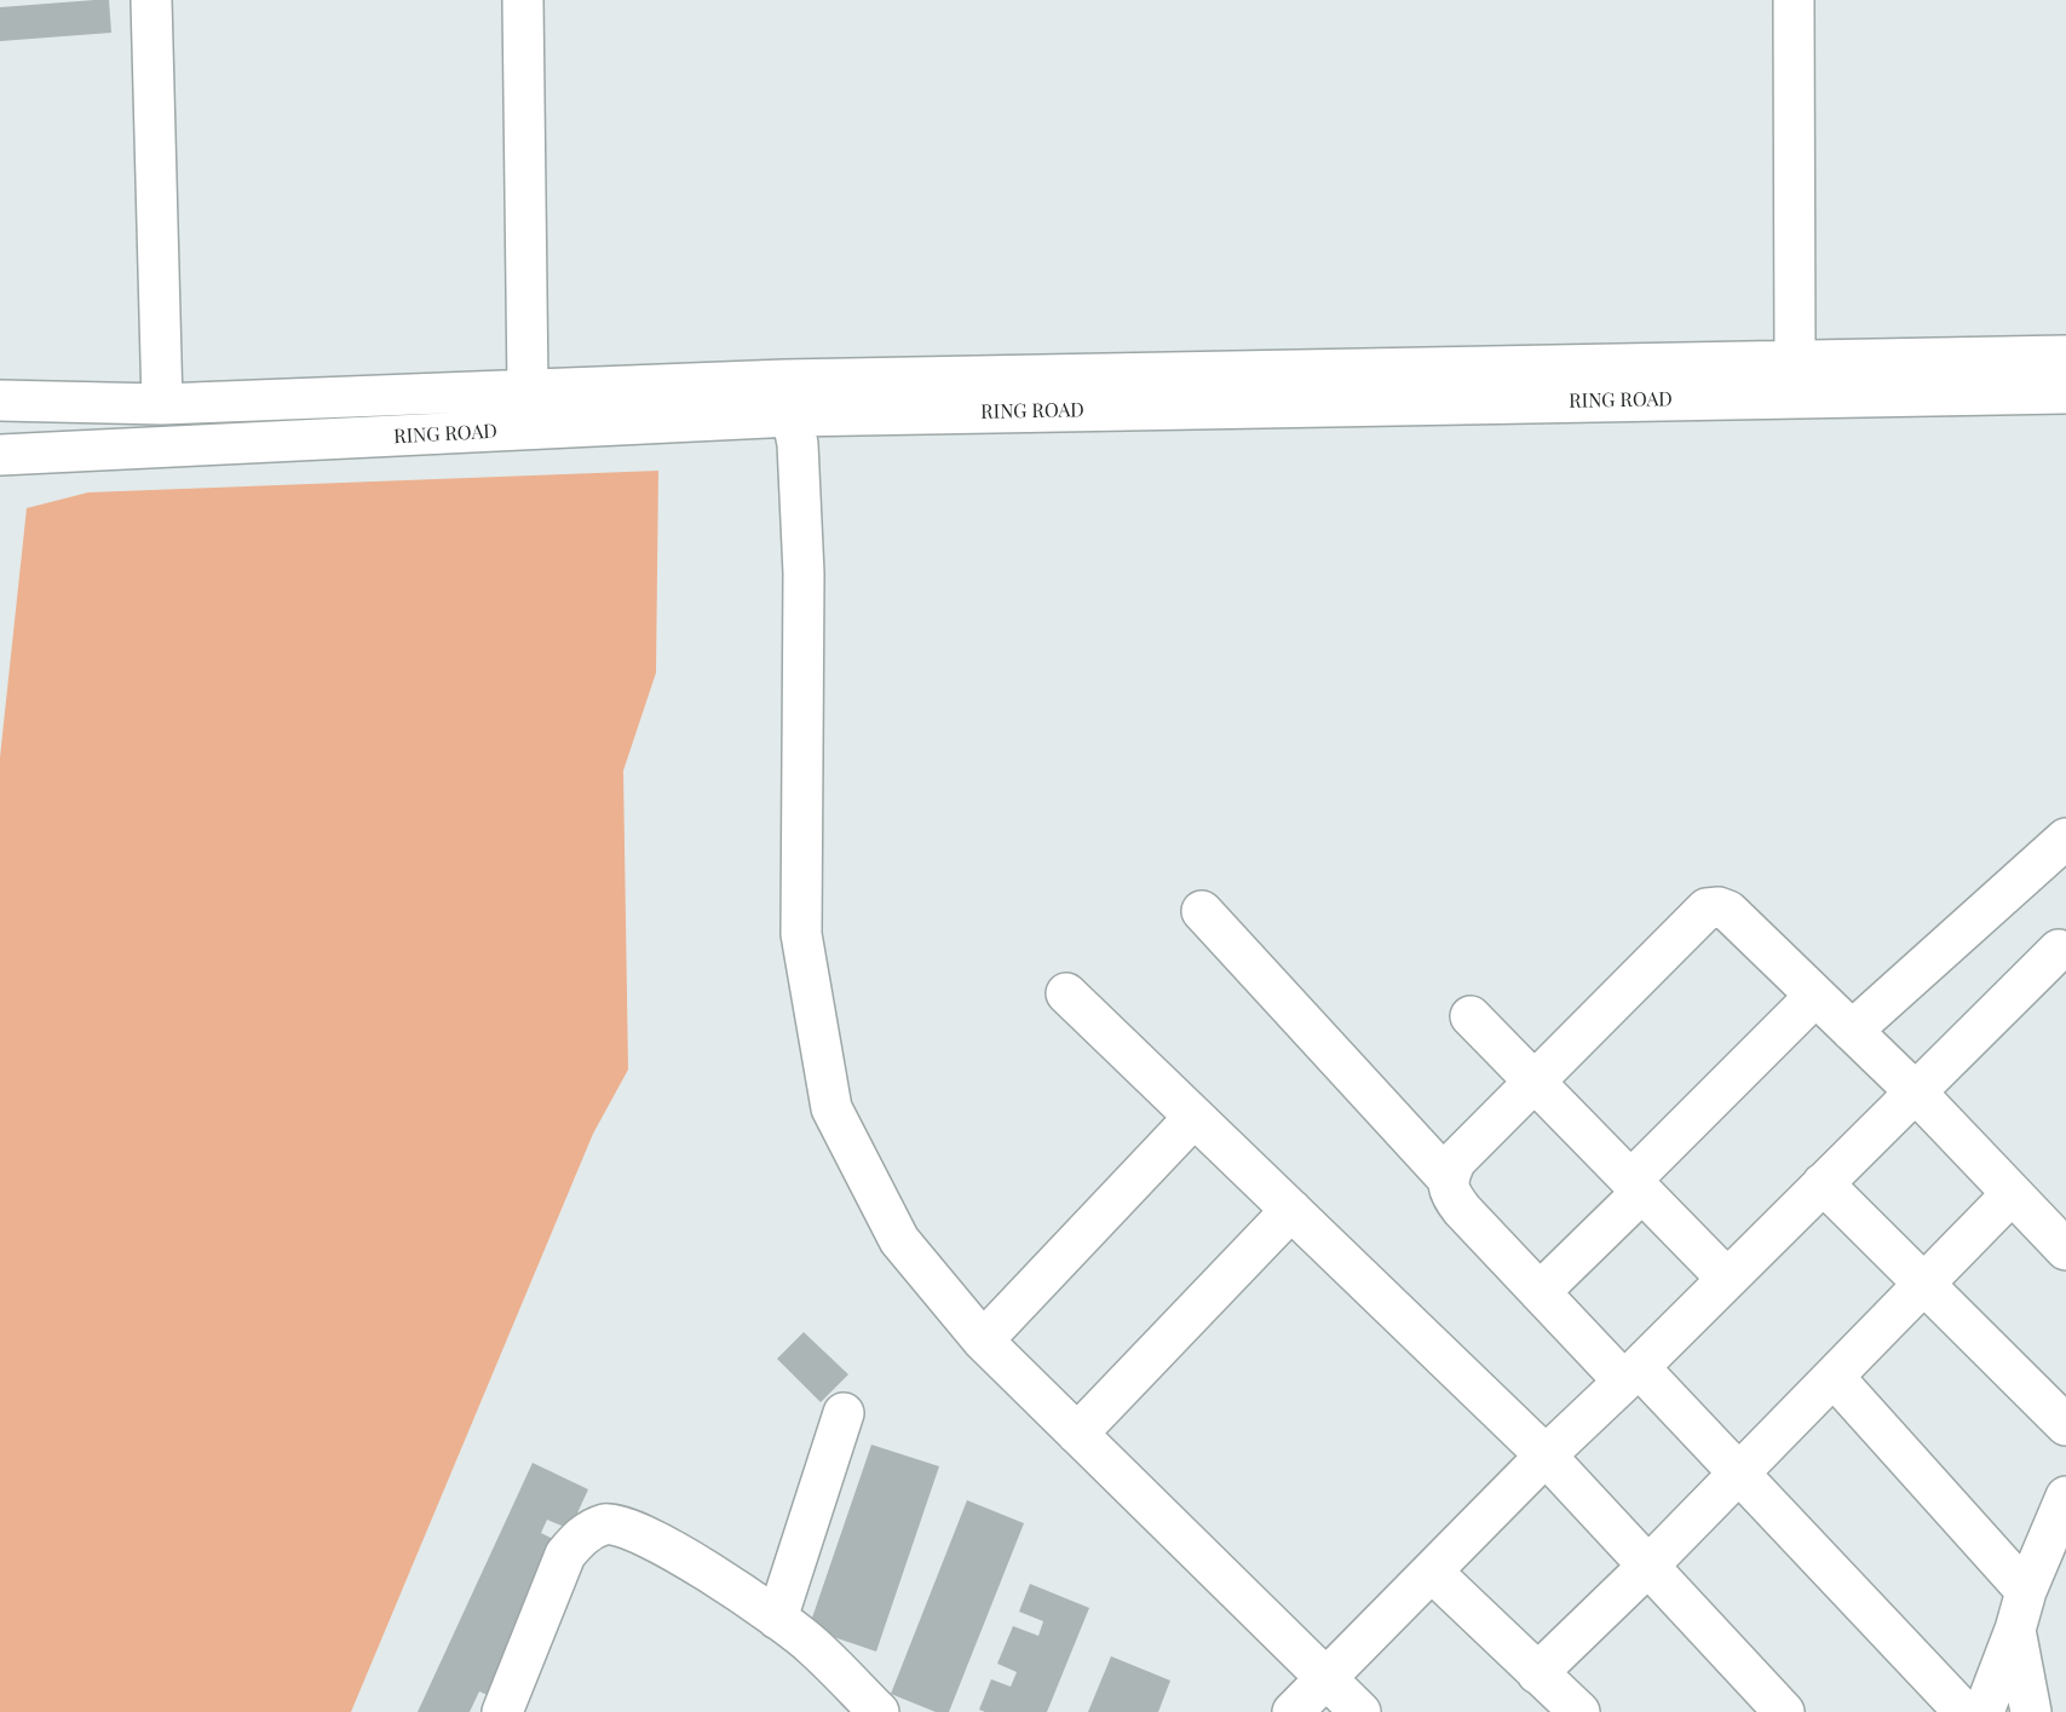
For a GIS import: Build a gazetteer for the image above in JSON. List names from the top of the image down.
{
  "streets": {
    "street": ["RING ROAD"]
  }
}
